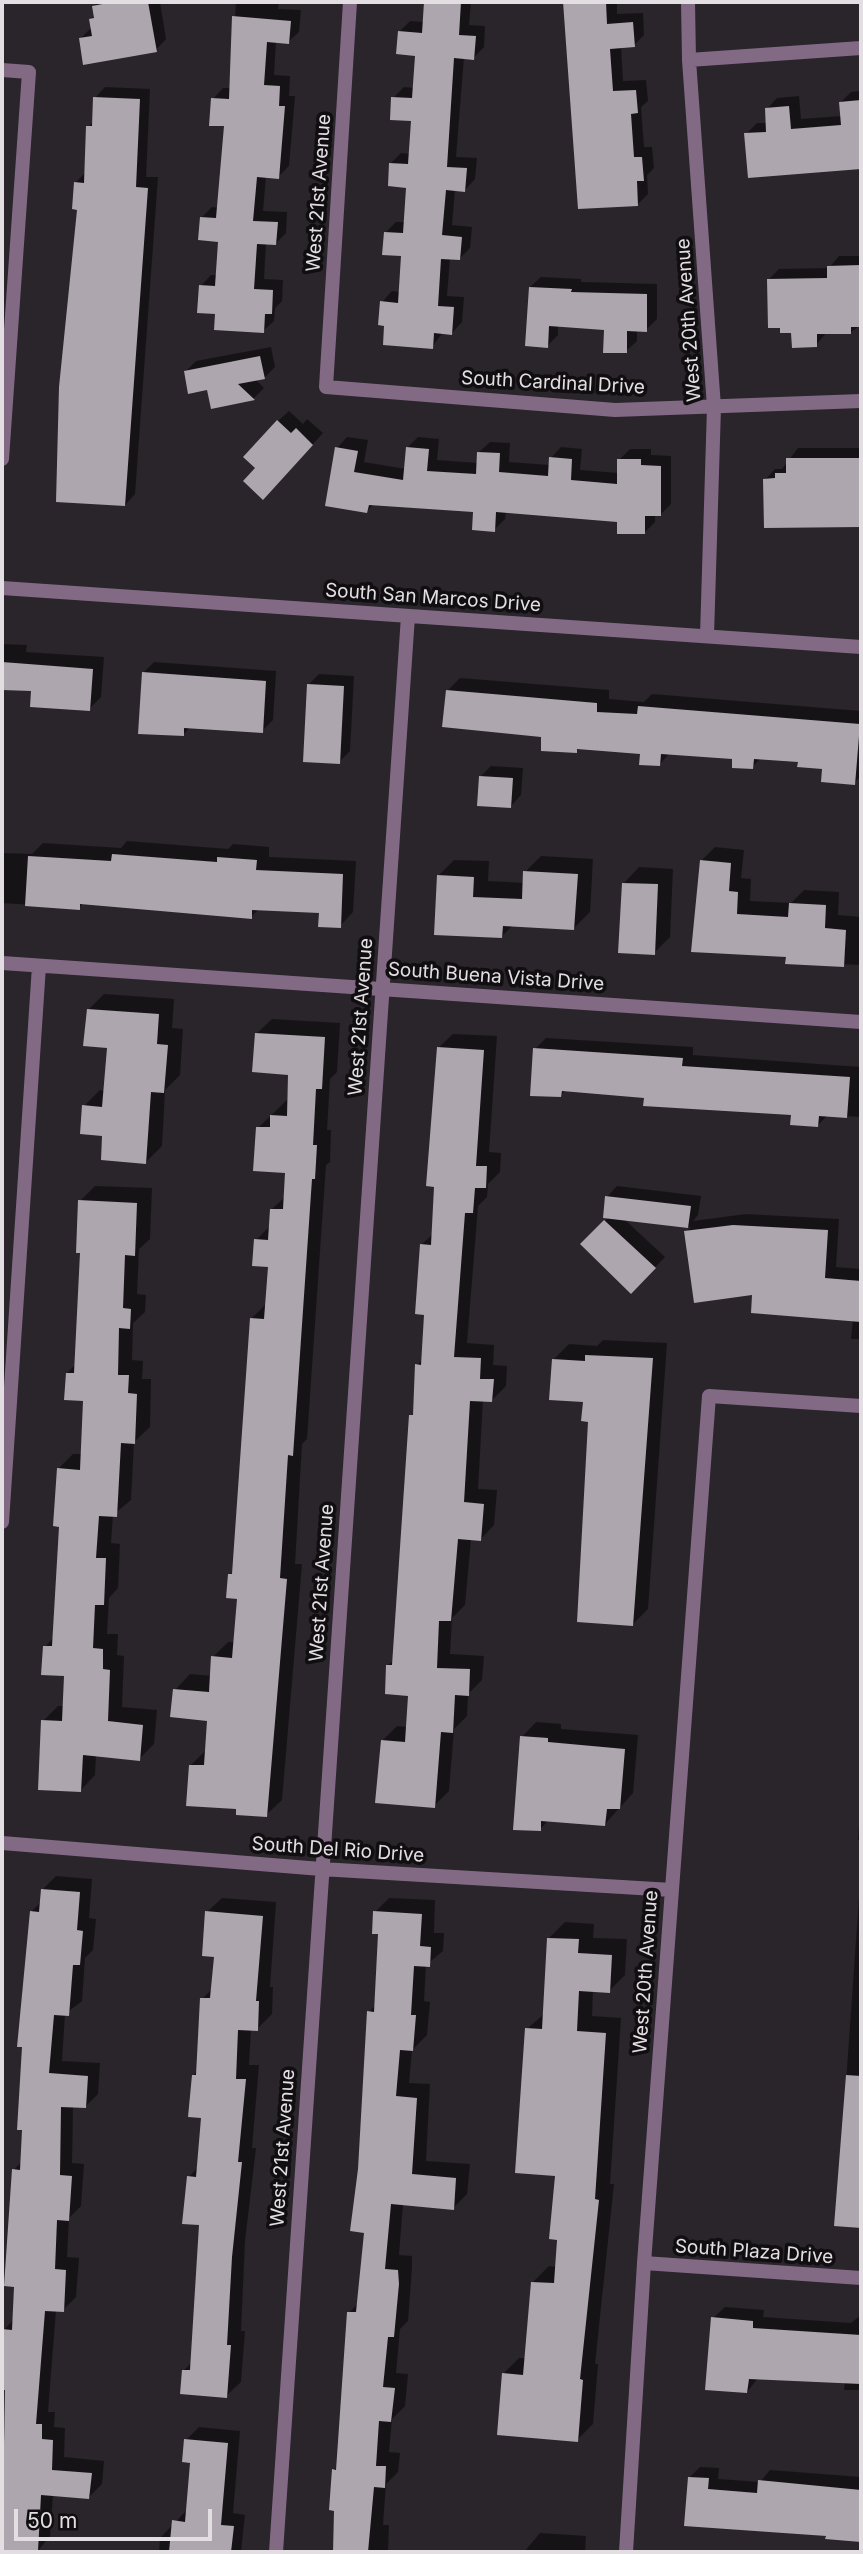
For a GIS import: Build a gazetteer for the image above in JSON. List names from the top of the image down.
{
  "streets": {
    "street": [
      "West 21st Avenue",
      "West 20th Avenue",
      "South Cardinal Drive",
      "South San Marcos Drive",
      "South Buena Vista Drive",
      "South Del Rio Drive",
      "South Plaza Drive"
    ]
  },
  "crossings": [
    ["West 21st Avenue", "South Cardinal Drive"],
    ["West 21st Avenue", "South San Marcos Drive"],
    ["West 21st Avenue", "South Buena Vista Drive"],
    ["West 21st Avenue", "South Del Rio Drive"],
    ["West 20th Avenue", "South Cardinal Drive"],
    ["West 20th Avenue", "South San Marcos Drive"],
    ["West 20th Avenue", "South Del Rio Drive"],
    ["West 20th Avenue", "South Plaza Drive"]
  ],
  "scale_bar": "50 m"
}
